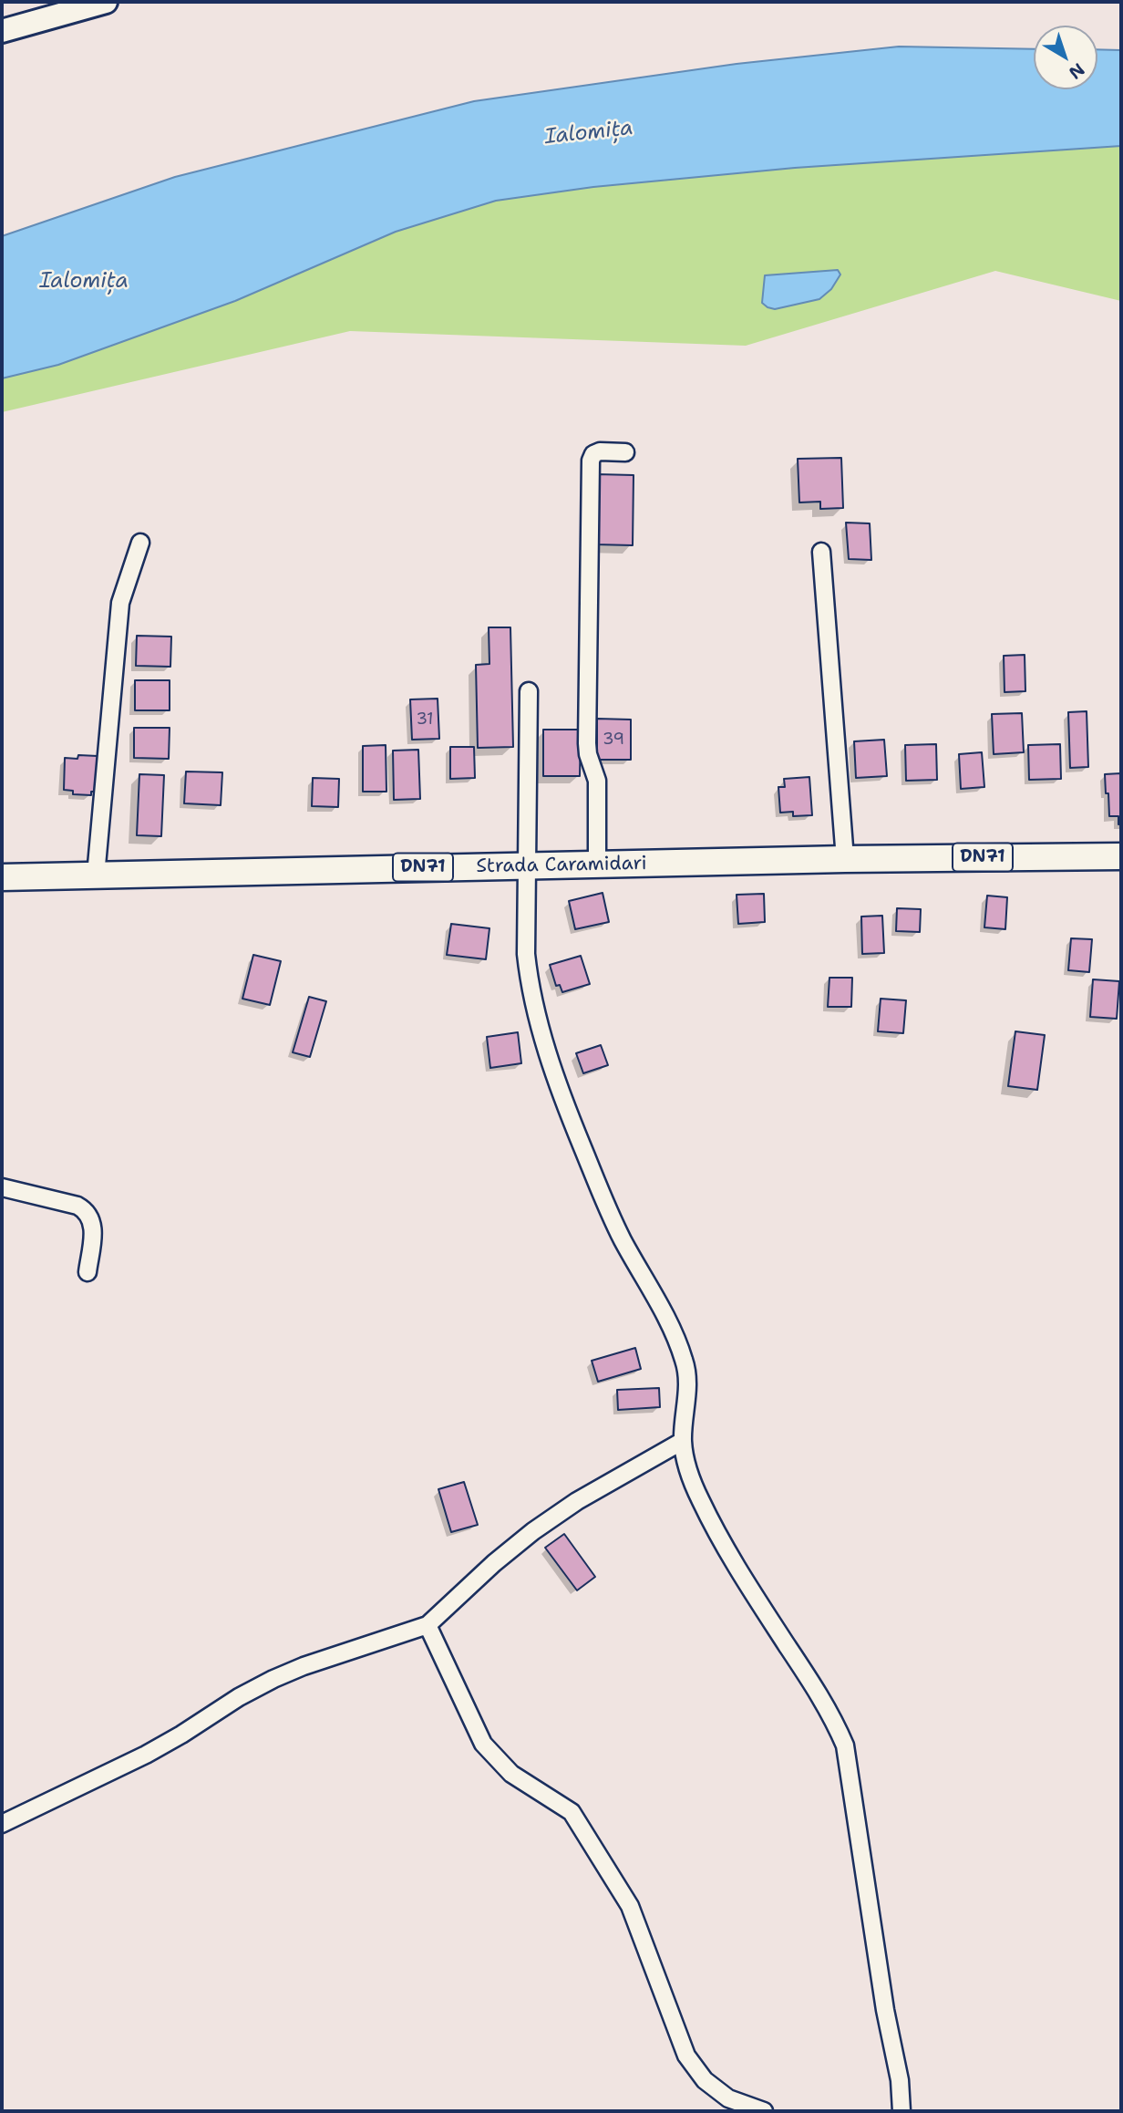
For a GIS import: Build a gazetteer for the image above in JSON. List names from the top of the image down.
{
  "streets": {
    "main road": ["DN71", "Strada Caramidari"]
  },
  "water": ["Ialomița"],
  "house_numbers": ["31", "39"],
  "north": "bottom right"
}
